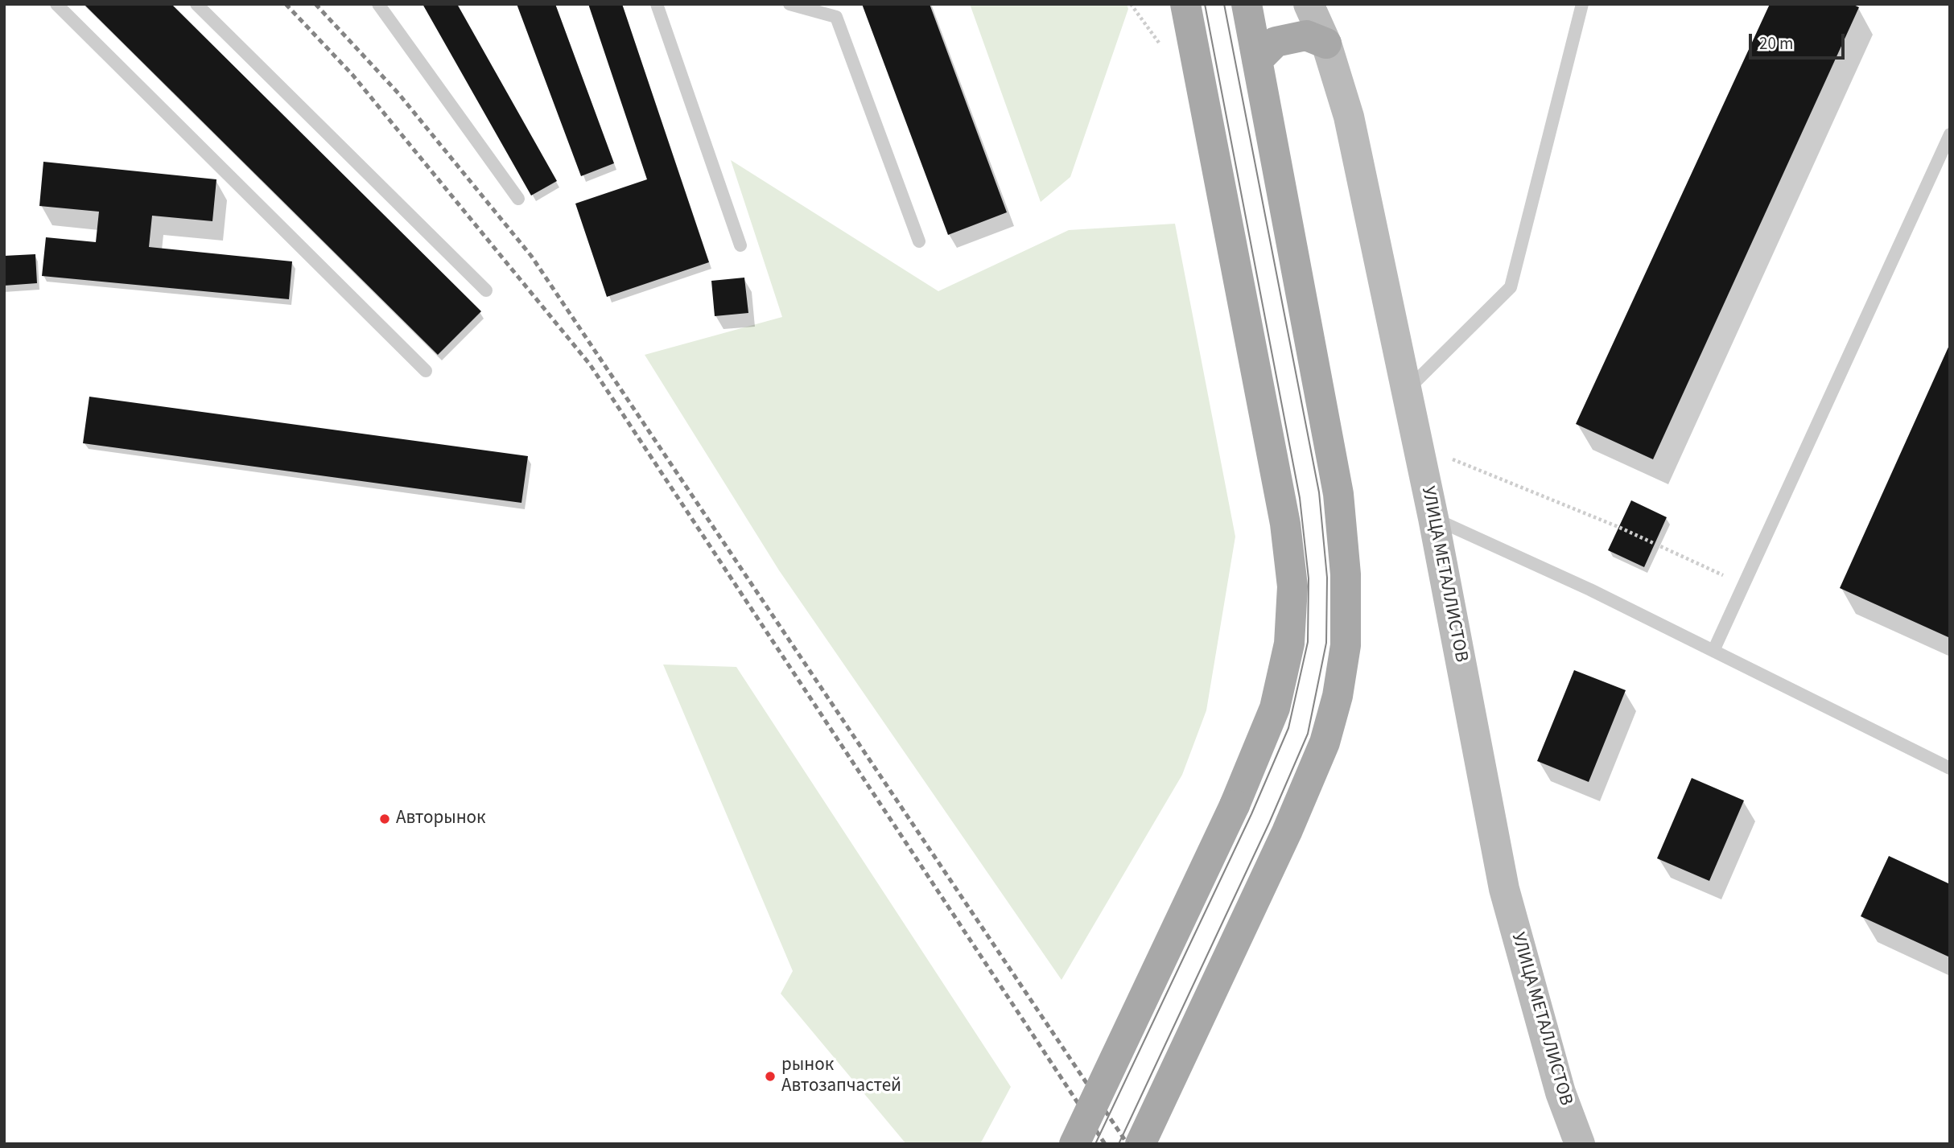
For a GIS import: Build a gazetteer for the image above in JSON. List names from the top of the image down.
{
  "streets": {
    "main road": ["УЛИЦА МЕТАЛЛИСТОВ"]
  },
  "places": ["Авторынок", "рынок Автозапчастей"],
  "scale_bar": "20 m"
}
